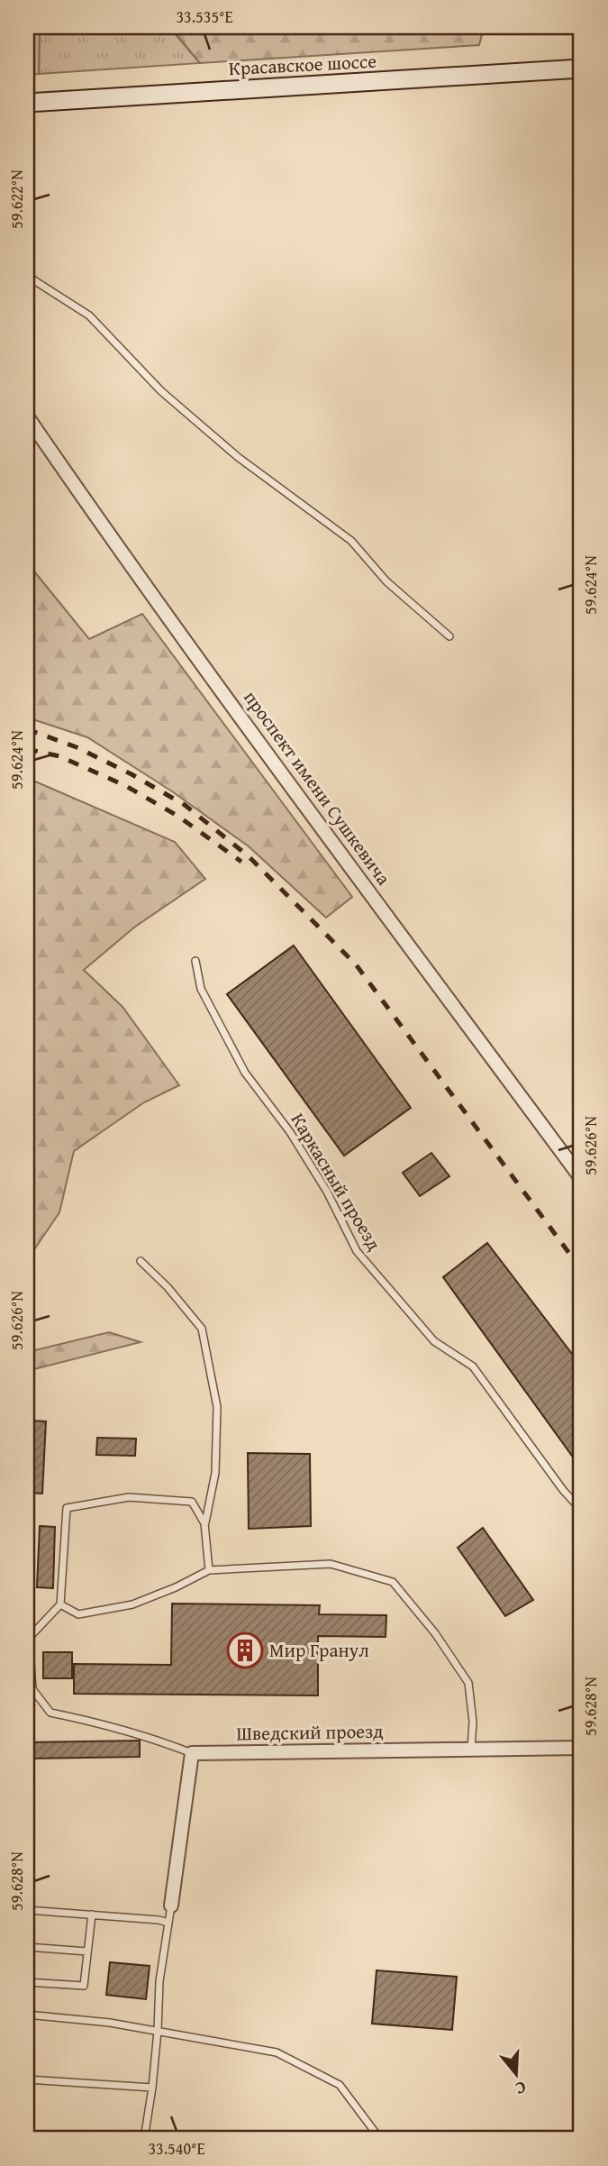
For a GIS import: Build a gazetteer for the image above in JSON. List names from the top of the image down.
{
  "streets": {
    "street": ["Красавское шоссе", "проспект имени Сушкевича", "Шведский проезд"],
    "lane": ["Каркасный проезд"]
  },
  "places": {
    "building": ["Мир Гранул"]
  },
  "north": "bottom",
  "coordinates": [
    "33.535°E",
    "59.622°N",
    "59.624°N",
    "59.626°N",
    "59.628°N",
    "33.540°E"
  ]
}
